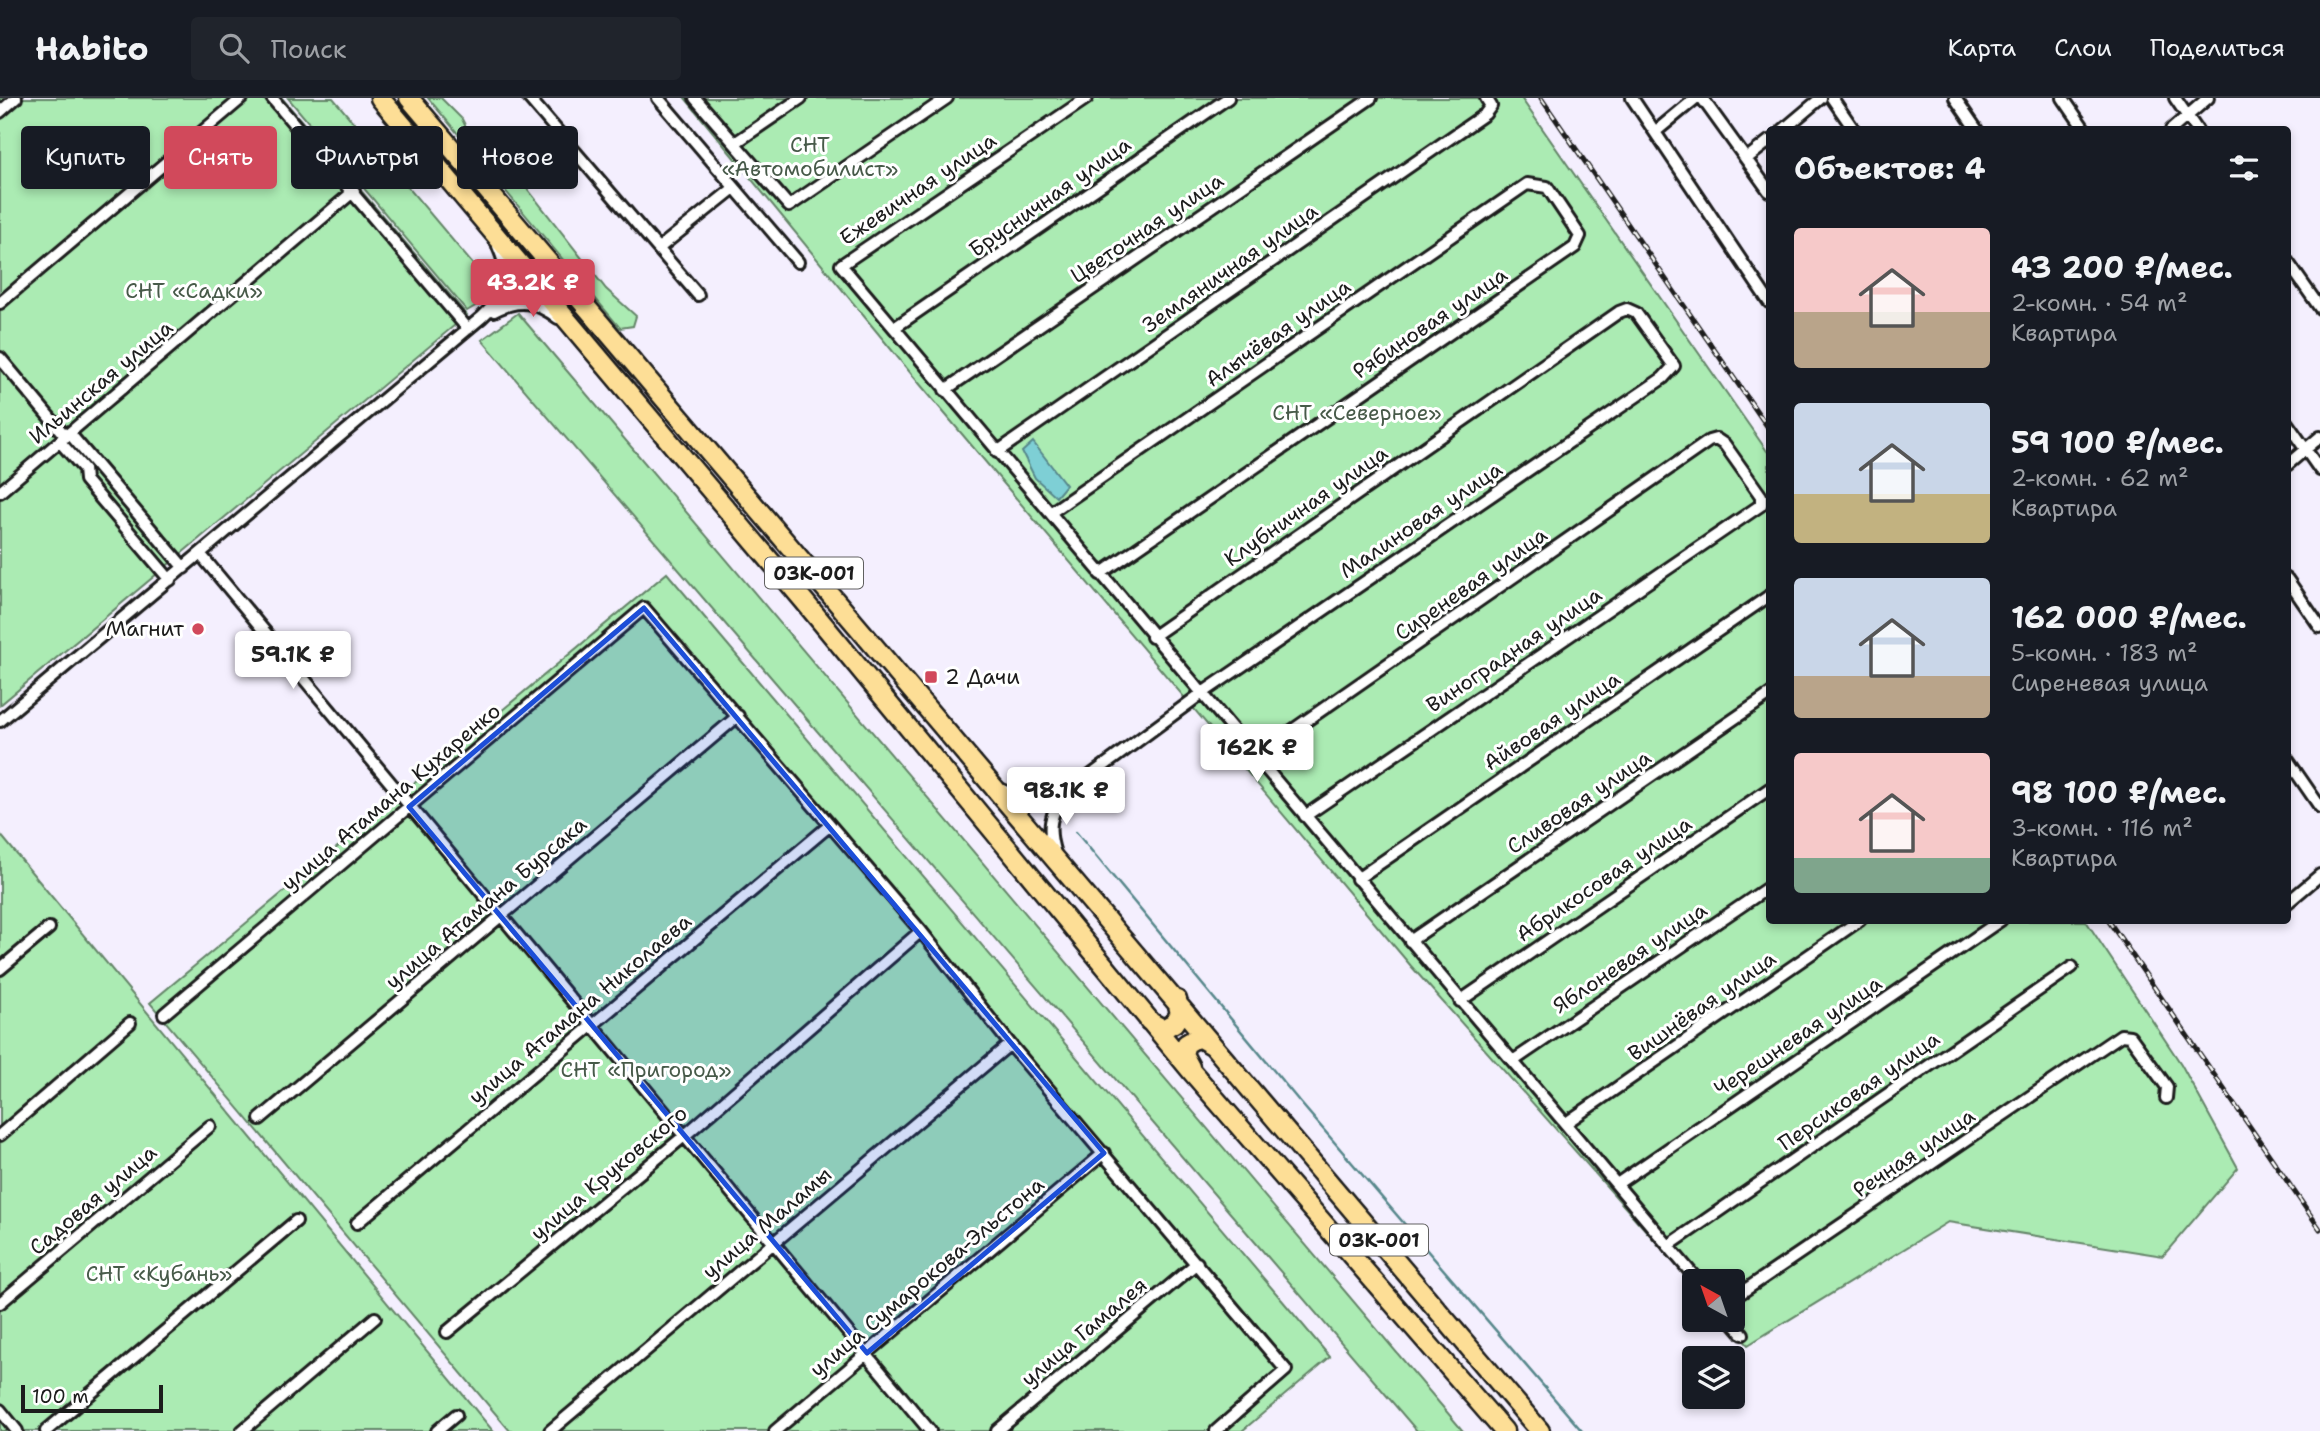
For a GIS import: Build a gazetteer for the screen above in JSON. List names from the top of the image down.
{
  "streets": {
    "main road": ["03К-001"],
    "street": [
      "Ежевичная улица",
      "Брусничная улица",
      "Цветочная улица",
      "Земляничная улица",
      "Рябиновая улица",
      "Алычёвая улица",
      "Ильинская улица",
      "Клубничная улица",
      "Малиновая улица",
      "Сиреневая улица",
      "Виноградная улица",
      "Айвовая улица",
      "улица Атамана Кухаренко",
      "Сливовая улица",
      "Абрикосовая улица",
      "улица Атамана Бурсака",
      "Яблоневая улица",
      "Вишнёвая улица",
      "улица Атамана Николаева",
      "Черешневая улица",
      "Персиковая улица",
      "Речная улица",
      "улица Круковского",
      "Садовая улица",
      "улица Маламы",
      "улица Сумарокова-Эльстона",
      "улица Гамалея"
    ]
  },
  "crossings": [
    ["Ежевичная улица", "Брусничная улица"],
    ["Рябиновая улица", "Алычёвая улица"],
    ["Клубничная улица", "Малиновая улица"],
    ["Сиреневая улица", "Виноградная улица"],
    ["улица Атамана Кухаренко", "улица Атамана Бурсака"]
  ],
  "parks": [
    "СНТ «Автомобилист»",
    "СНТ «Садки»",
    "СНТ «Северное»",
    "СНТ «Пригород»",
    "СНТ «Кубань»"
  ],
  "places": {
    "other": ["Магнит"],
    "transit": ["2 Дачи"]
  },
  "scale_bar": "100 m",
  "north": "top left",
  "page": {
    "header": "Habito",
    "search": "Поиск",
    "nav": ["Карта", "Слои", "Поделиться"],
    "chip": [
      "Купить",
      "Снять",
      "Фильтры",
      "Новое"
    ],
    "heading": "Объектов: 4",
    "list": [
      {
        "name": "43 200 ₽/мес.",
        "note": "2-комн. · 54 m² · Квартира"
      },
      {
        "name": "59 100 ₽/мес.",
        "note": "2-комн. · 62 m² · Квартира"
      },
      {
        "name": "162 000 ₽/мес.",
        "note": "5-комн. · 183 m² · Сиреневая улица"
      },
      {
        "name": "98 100 ₽/мес.",
        "note": "3-комн. · 116 m² · Квартира"
      }
    ],
    "price": [
      "43.2K ₽",
      "59.1K ₽",
      "162K ₽",
      "98.1K ₽"
    ],
    "scale": "100 m"
  }
}
